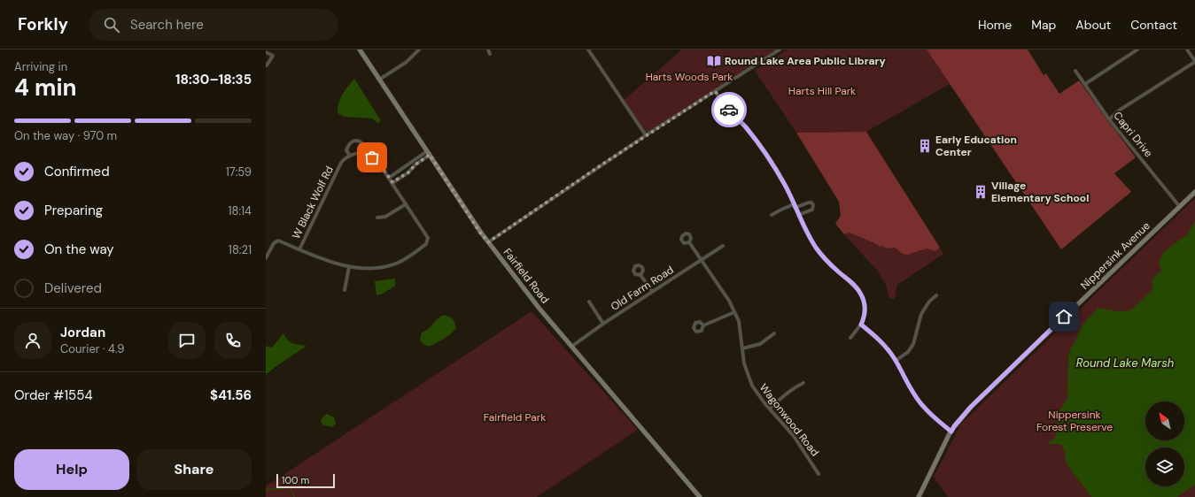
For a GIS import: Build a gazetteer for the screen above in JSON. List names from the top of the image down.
{
  "streets": {
    "street": [
      "Capri Drive",
      "W Black Wolf Rd",
      "Nippersink Avenue",
      "Fairfield Road",
      "Old Farm Road",
      "Wagonwood Road"
    ]
  },
  "crossings": [
    ["Capri Drive", "Nippersink Avenue"],
    ["Fairfield Road", "Old Farm Road"],
    ["Old Farm Road", "Wagonwood Road"]
  ],
  "water": ["Round Lake Marsh"],
  "parks": [
    "Harts Woods Park",
    "Harts Hill Park",
    "Nippersink Forest Preserve",
    "Fairfield Park"
  ],
  "places": {
    "library": ["Round Lake Area Public Library"],
    "building": ["Early Education Center", "Village Elementary School"]
  },
  "scale_bar": "100 m",
  "north": "top left",
  "page": {
    "header": "Forkly",
    "search": "Search here",
    "nav": [
      "Home",
      "Map",
      "About",
      "Contact"
    ],
    "heading": ["4 min", "Arriving in", "18:30–18:35"],
    "panel": [
      "Jordan",
      "Courier · 4.9",
      "Order #1554",
      "$41.56"
    ],
    "bar": "On the way · 970 m",
    "list": [
      ["Confirmed", "17:59"],
      ["Preparing", "18:14"],
      ["On the way", "18:21"],
      "Delivered"
    ],
    "buttons": ["Help", "Share"],
    "scale": "100 m"
  }
}
